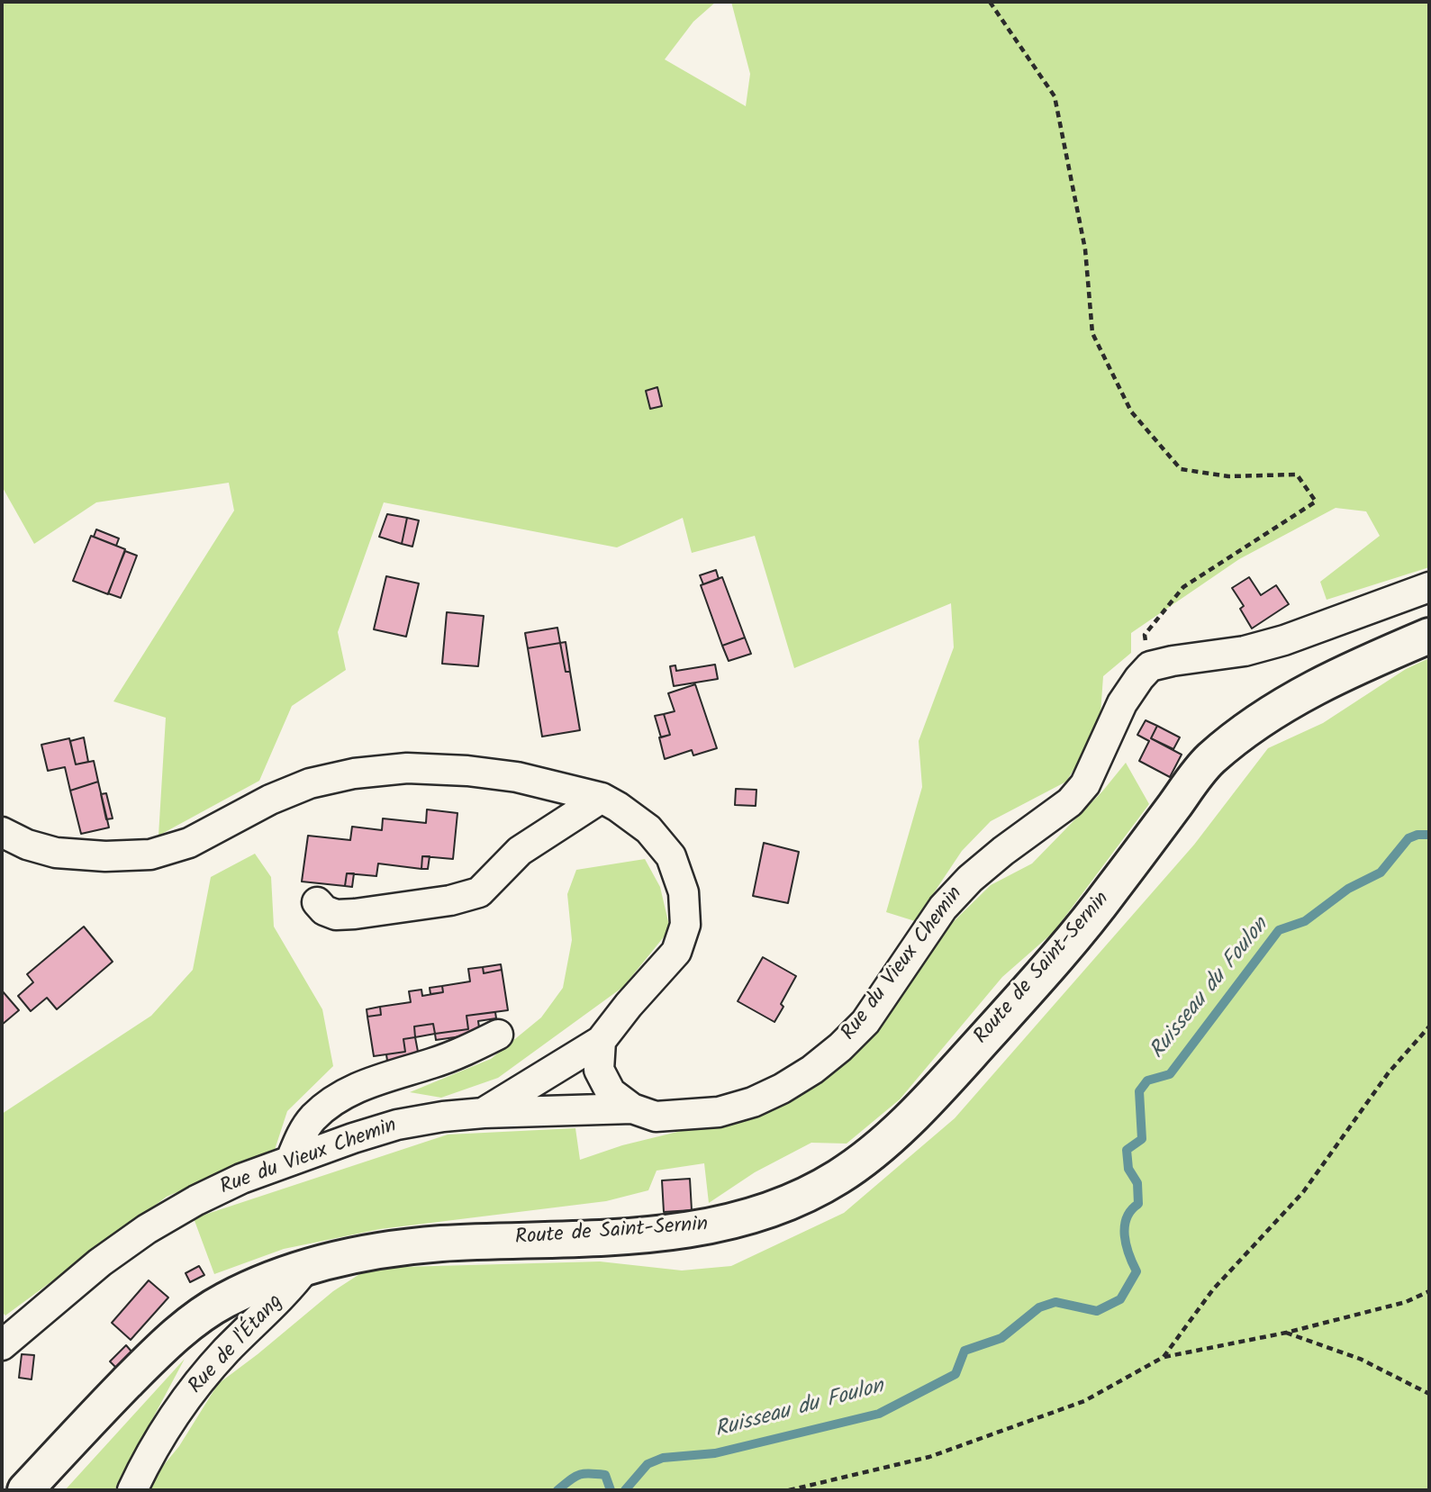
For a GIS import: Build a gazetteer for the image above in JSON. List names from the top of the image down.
{
  "streets": {
    "street": ["Rue du Vieux Chemin", "Route de Saint-Sernin", "Rue de l'Étang"]
  },
  "crossings": [
    ["Route de Saint-Sernin", "Rue de l'Étang"]
  ],
  "water": ["Ruisseau du Foulon"]
}
